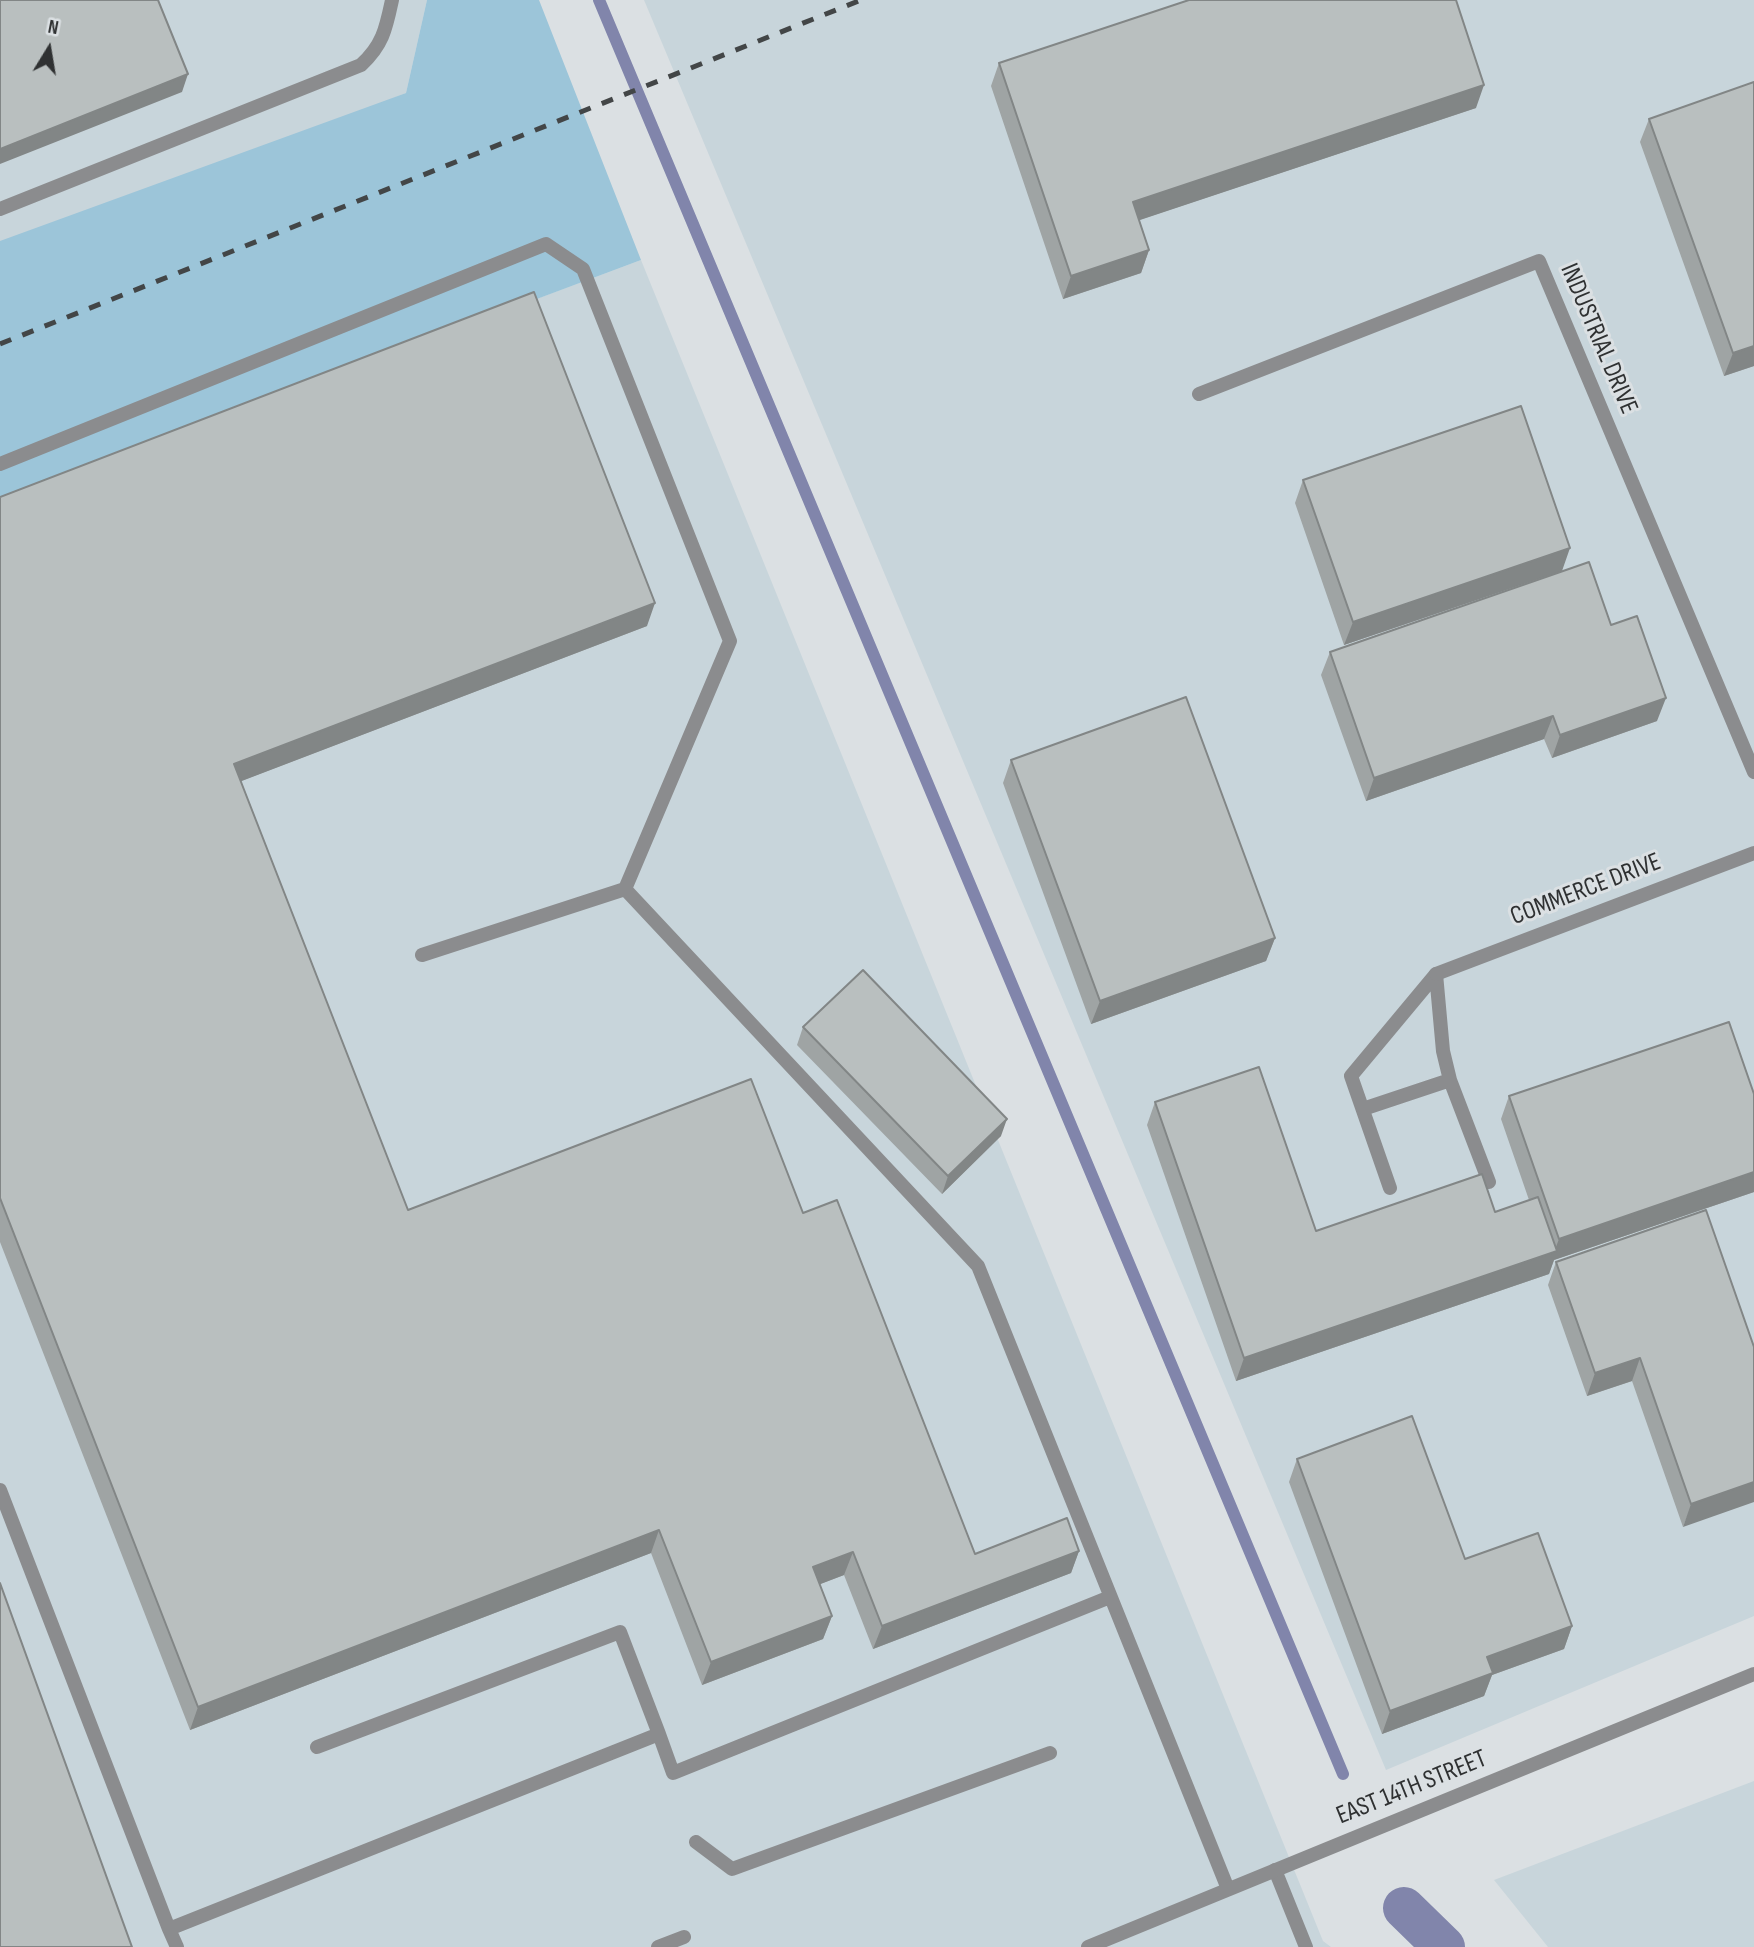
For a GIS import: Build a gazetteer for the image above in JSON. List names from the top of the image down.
{
  "streets": {
    "street": ["INDUSTRIAL DRIVE", "COMMERCE DRIVE", "EAST 14TH STREET"]
  },
  "north": "top"
}
